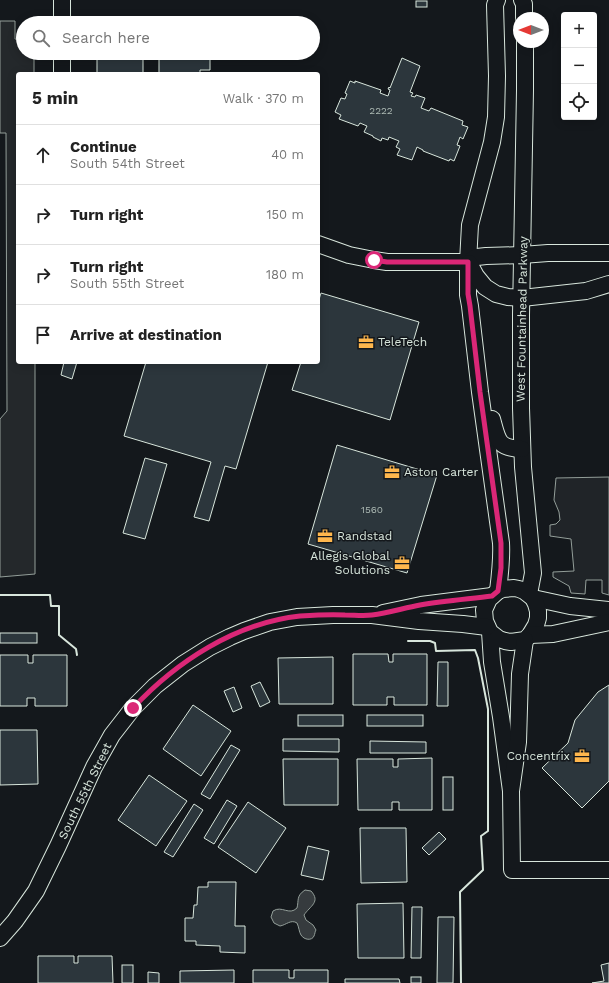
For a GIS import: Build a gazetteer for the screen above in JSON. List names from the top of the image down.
{
  "streets": {
    "street": ["West Fountainhead Parkway", "South 55th Street"]
  },
  "crossings": [
    ["West Fountainhead Parkway", "South 55th Street"]
  ],
  "places": {
    "office": [
      "TeleTech",
      "Aston Carter",
      "Randstad",
      "Allegis Global Solutions",
      "Concentrix"
    ]
  },
  "house_numbers": ["2222", "1560"],
  "north": "left",
  "page": {
    "map_buttons": ["+", "−"],
    "search": "Search here",
    "heading": ["5 min", "Walk · 370 m"],
    "list": [
      ["Continue", "South 54th Street", "40 m"],
      ["Turn right", "150 m"],
      ["Turn right", "South 55th Street", "180 m"],
      "Arrive at destination"
    ]
  }
}
